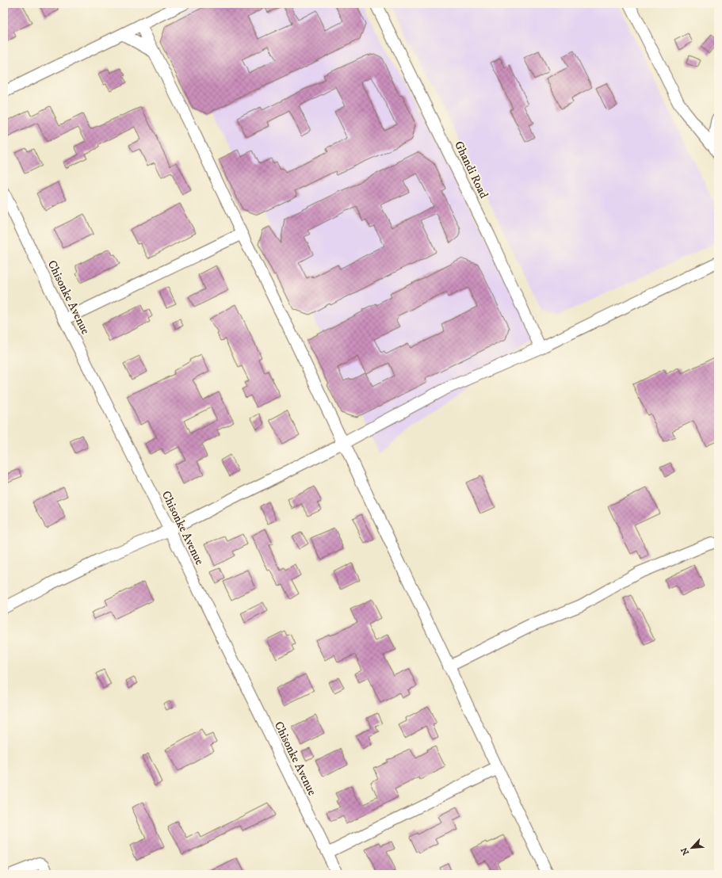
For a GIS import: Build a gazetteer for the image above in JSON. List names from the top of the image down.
{
  "streets": {
    "street": ["Ghandi Road", "Chisonke Avenue"]
  },
  "north": "bottom left"
}
